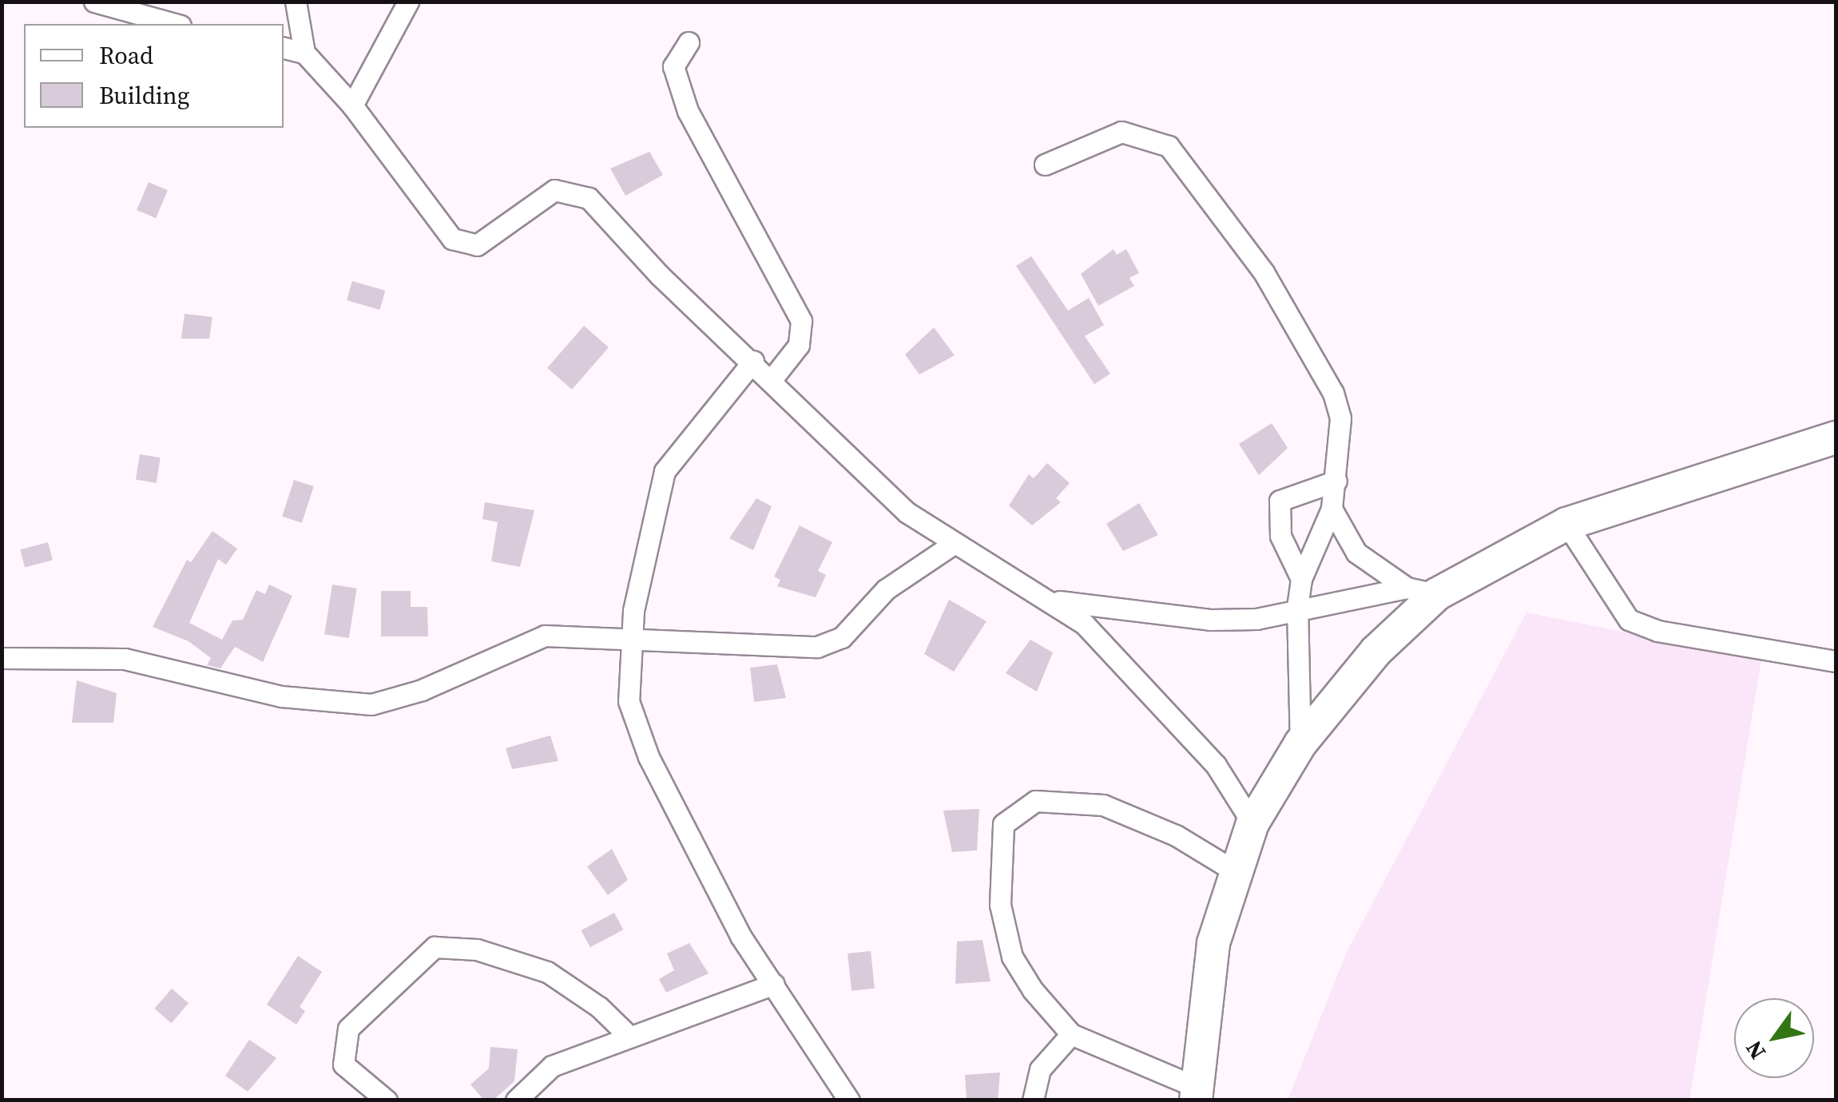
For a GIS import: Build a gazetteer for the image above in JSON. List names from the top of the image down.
{
  "legend": ["Road", "Building"],
  "north": "bottom left"
}
